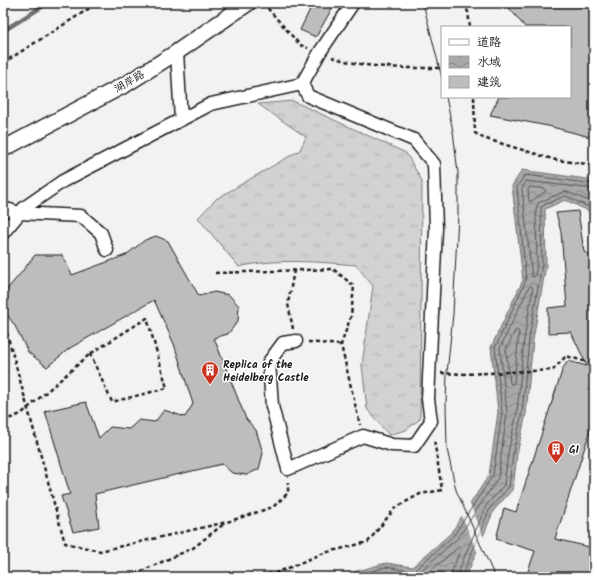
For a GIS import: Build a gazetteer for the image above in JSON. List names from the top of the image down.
{
  "streets": {
    "street": ["湖岸路"]
  },
  "places": {
    "building": ["Replica of the Heidelberg Castle", "G1"]
  },
  "legend": ["道路", "水域", "建筑"]
}
